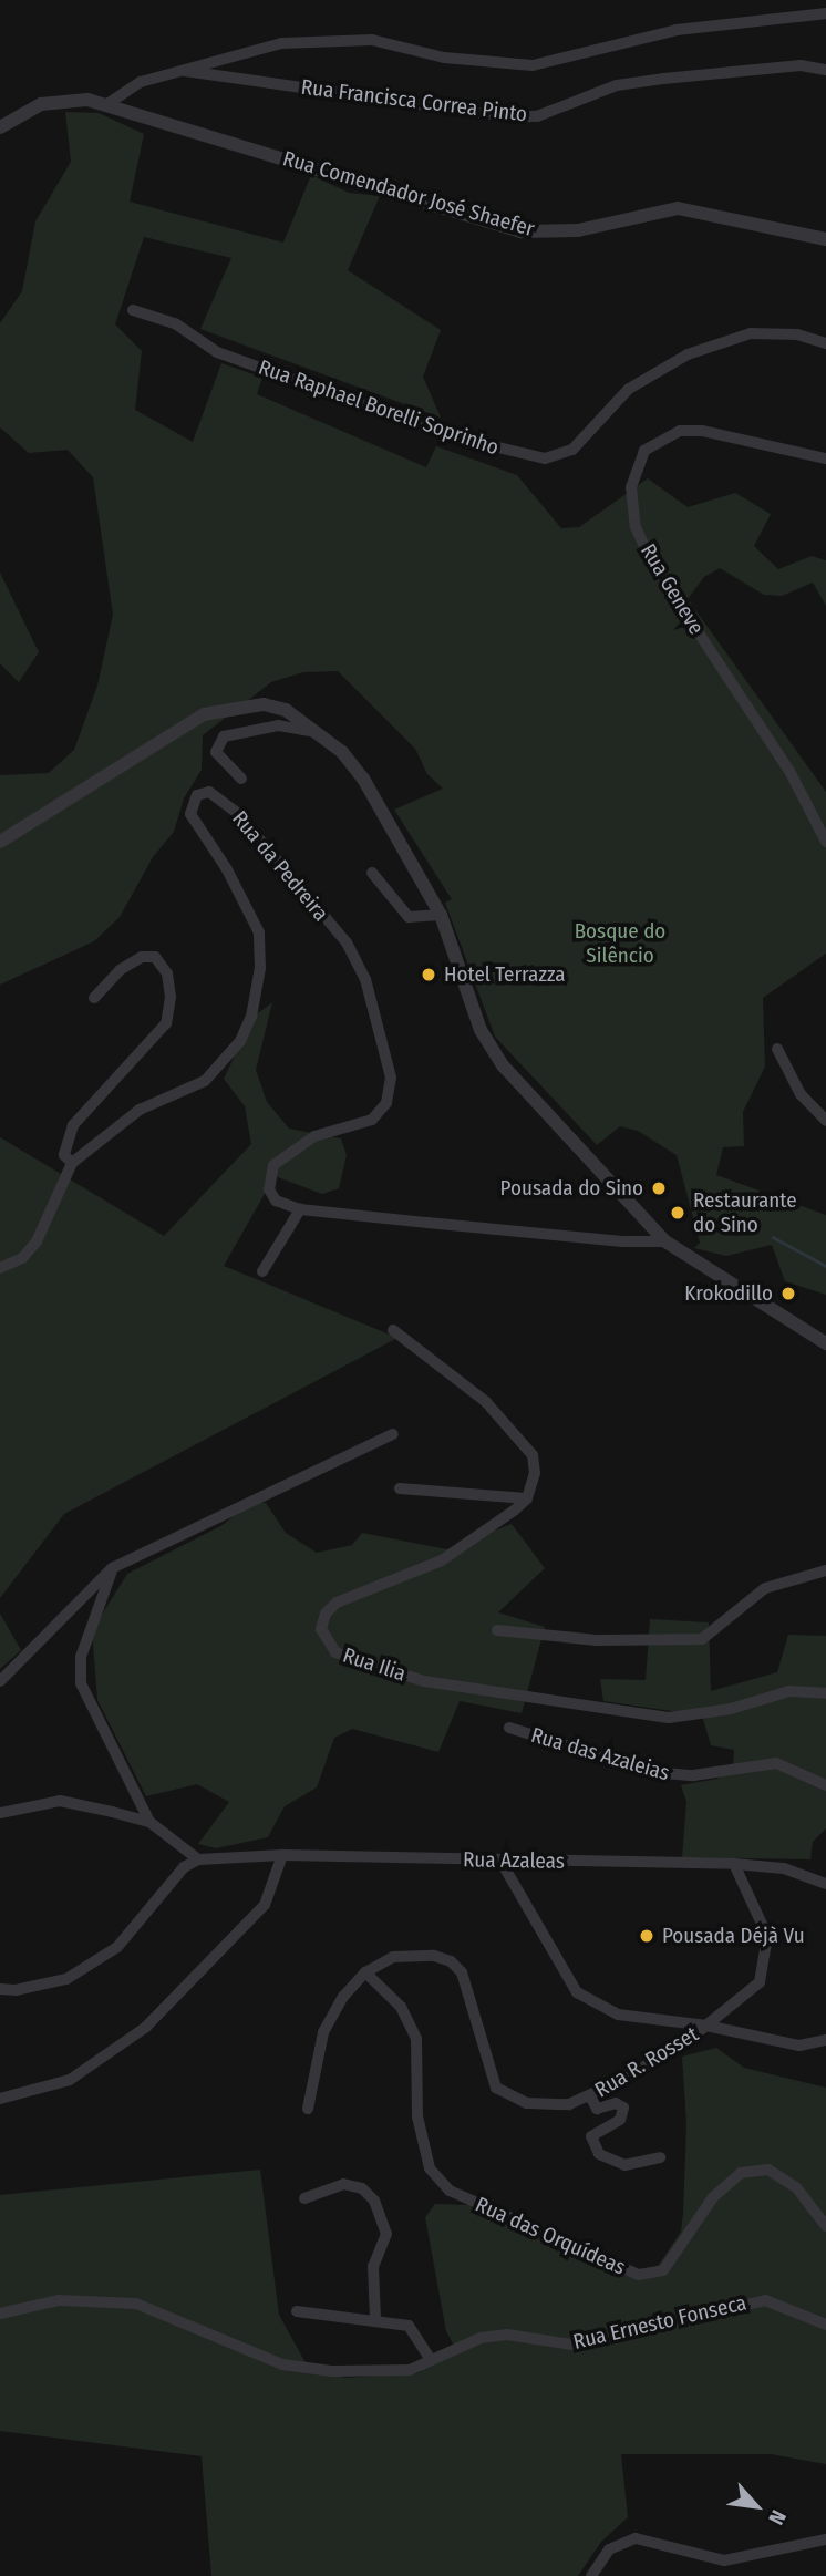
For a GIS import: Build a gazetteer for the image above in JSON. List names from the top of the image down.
{
  "streets": {
    "street": [
      "Rua Francisca Correa Pinto",
      "Rua Comendador José Shaefer",
      "Rua Raphael Borelli Soprinho",
      "Rua Geneve",
      "Rua da Pedreira",
      "Rua Ilia",
      "Rua das Azaleias",
      "Rua Azaleas",
      "Rua R. Rosset",
      "Rua das Orquídeas",
      "Rua Ernesto Fonseca"
    ]
  },
  "crossings": [
    ["Rua Azaleas", "Rua R. Rosset"],
    ["Rua R. Rosset", "Rua das Orquídeas"]
  ],
  "parks": ["Bosque do Silêncio"],
  "places": [
    "Hotel Terrazza",
    "Pousada do Sino",
    "Restaurante do Sino",
    "Krokodillo",
    "Pousada Déjà Vu"
  ],
  "north": "bottom right"
}
